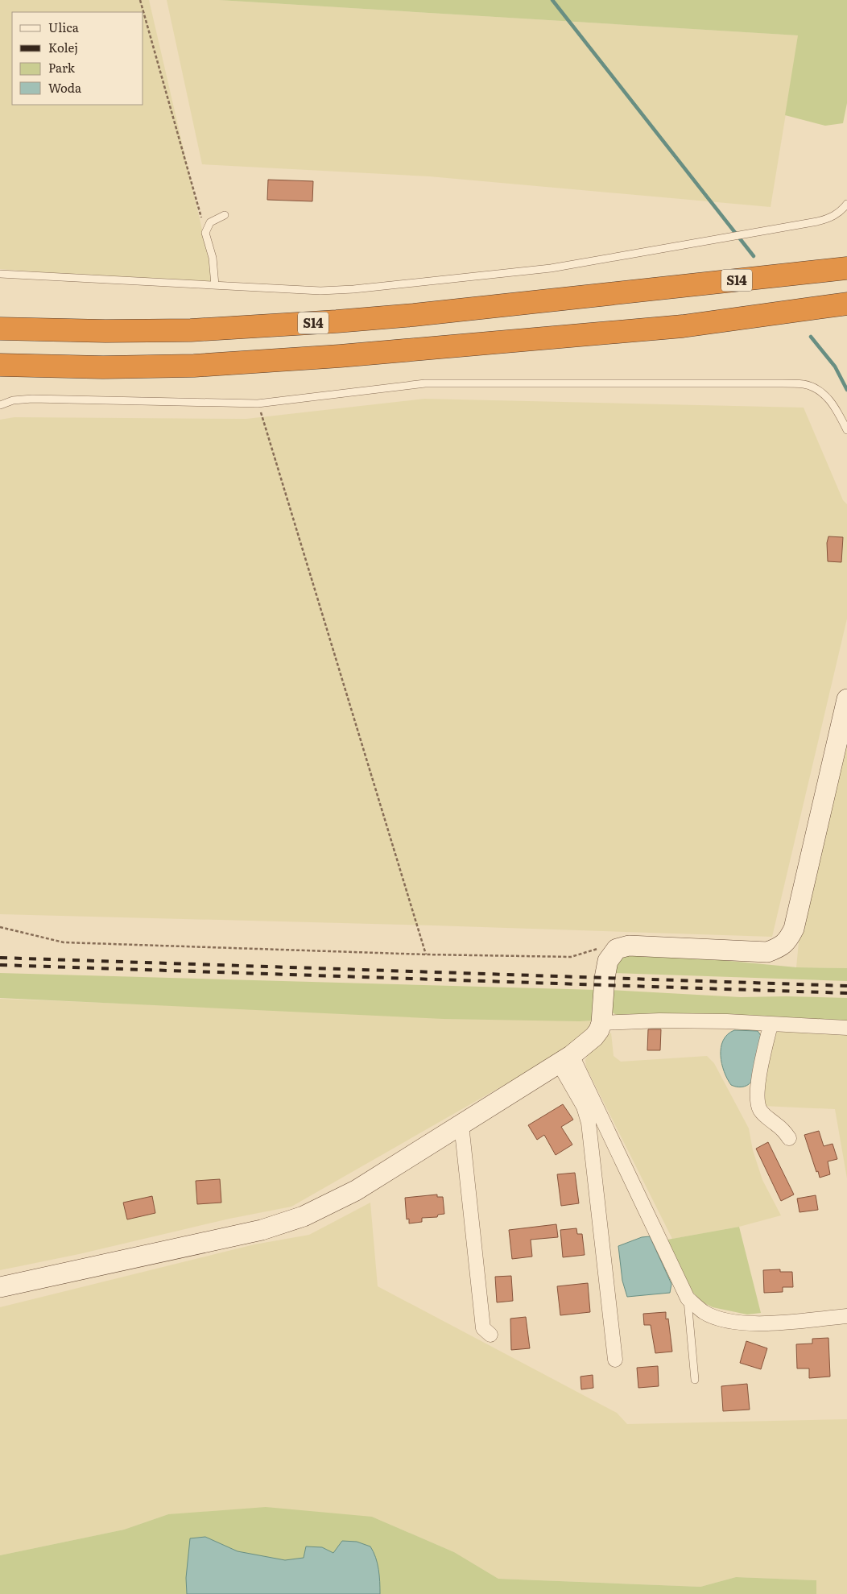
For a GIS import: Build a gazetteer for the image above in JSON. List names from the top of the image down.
{
  "streets": {
    "highway": ["S14"]
  },
  "legend": [
    "Ulica",
    "Kolej",
    "Park",
    "Woda"
  ]
}
